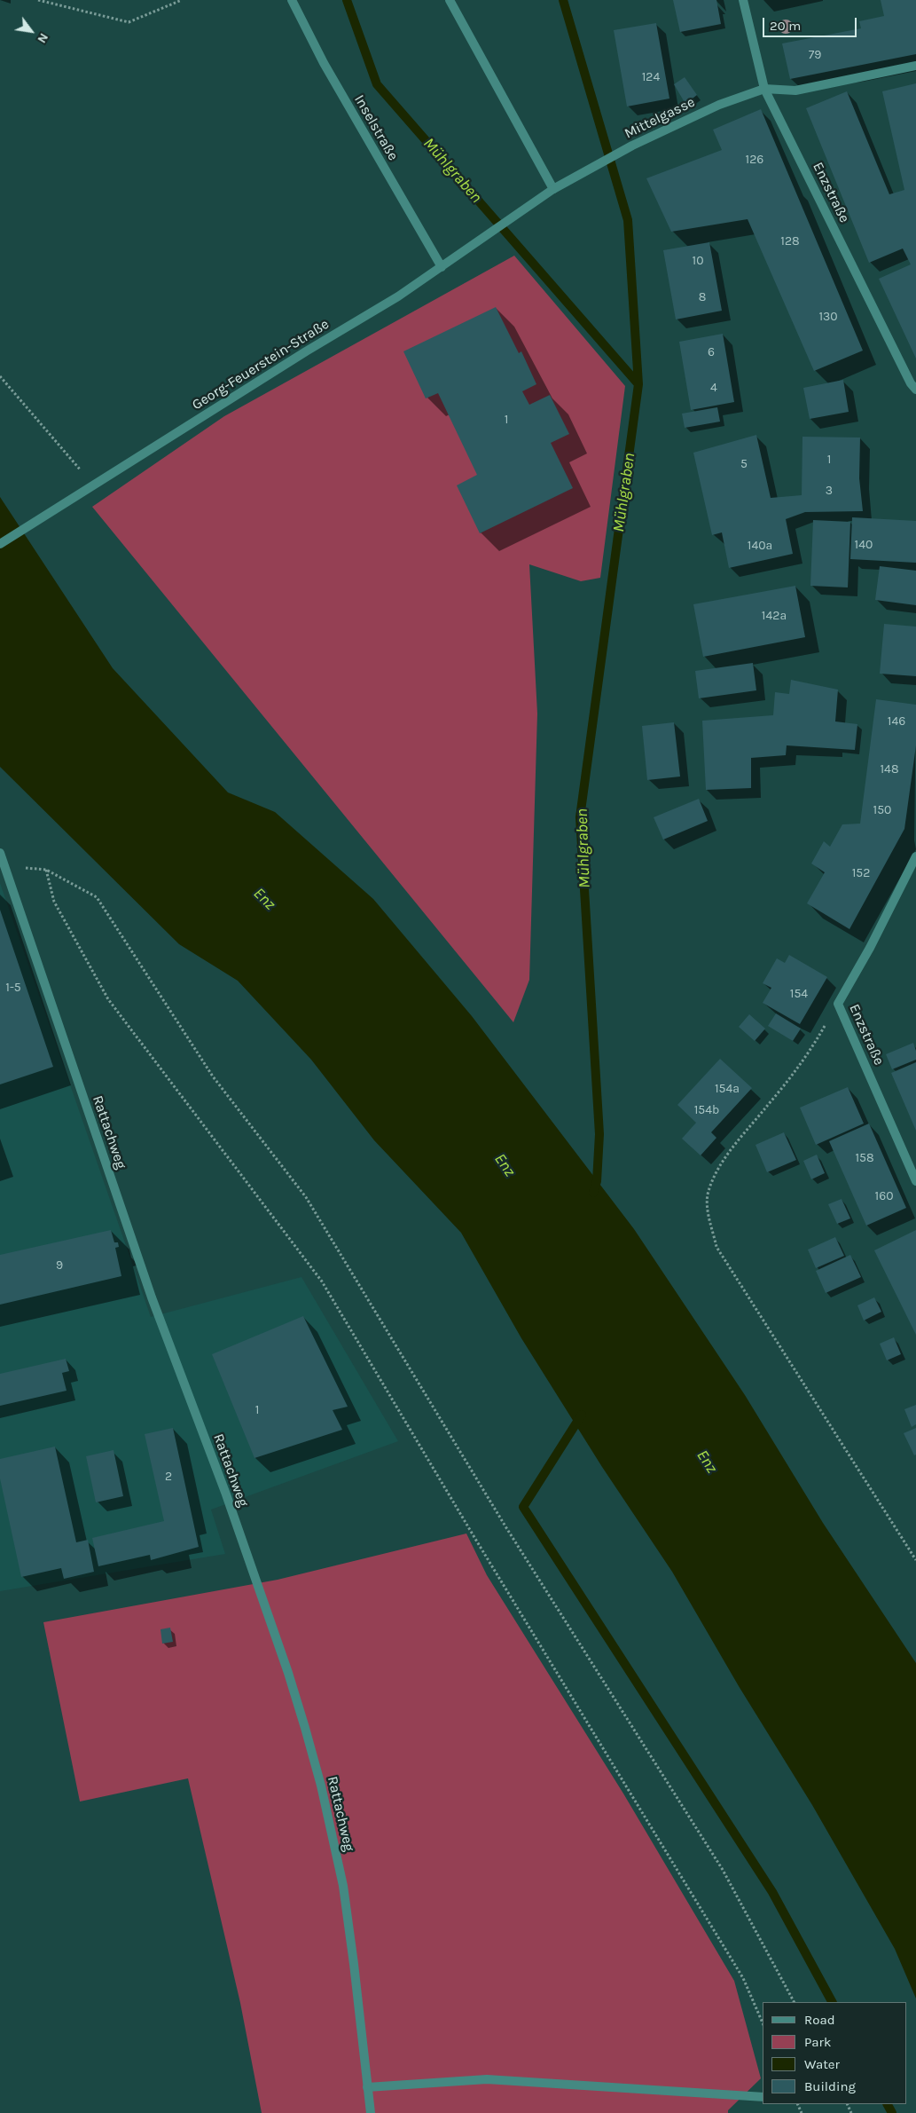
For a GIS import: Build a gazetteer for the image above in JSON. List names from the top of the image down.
{
  "streets": {
    "street": [
      "Mittelgasse",
      "Inselstraße",
      "Enzstraße",
      "Georg-Feuerstein-Straße",
      "Rattachweg"
    ]
  },
  "crossings": [
    ["Mittelgasse", "Inselstraße"],
    ["Mittelgasse", "Enzstraße"],
    ["Mittelgasse", "Georg-Feuerstein-Straße"],
    ["Inselstraße", "Georg-Feuerstein-Straße"]
  ],
  "water": ["Mühlgraben", "Enz"],
  "house_numbers": [
    "79",
    "124",
    "126",
    "128",
    "10",
    "8",
    "130",
    "6",
    "4",
    "1",
    "1",
    "5",
    "3",
    "140",
    "140a",
    "142a",
    "146",
    "148",
    "150",
    "152",
    "1-5",
    "154",
    "154a",
    "154b",
    "158",
    "160",
    "9",
    "1",
    "2"
  ],
  "legend": [
    "Road",
    "Park",
    "Water",
    "Building"
  ],
  "scale_bar": "20 m",
  "north": "bottom right"
}
